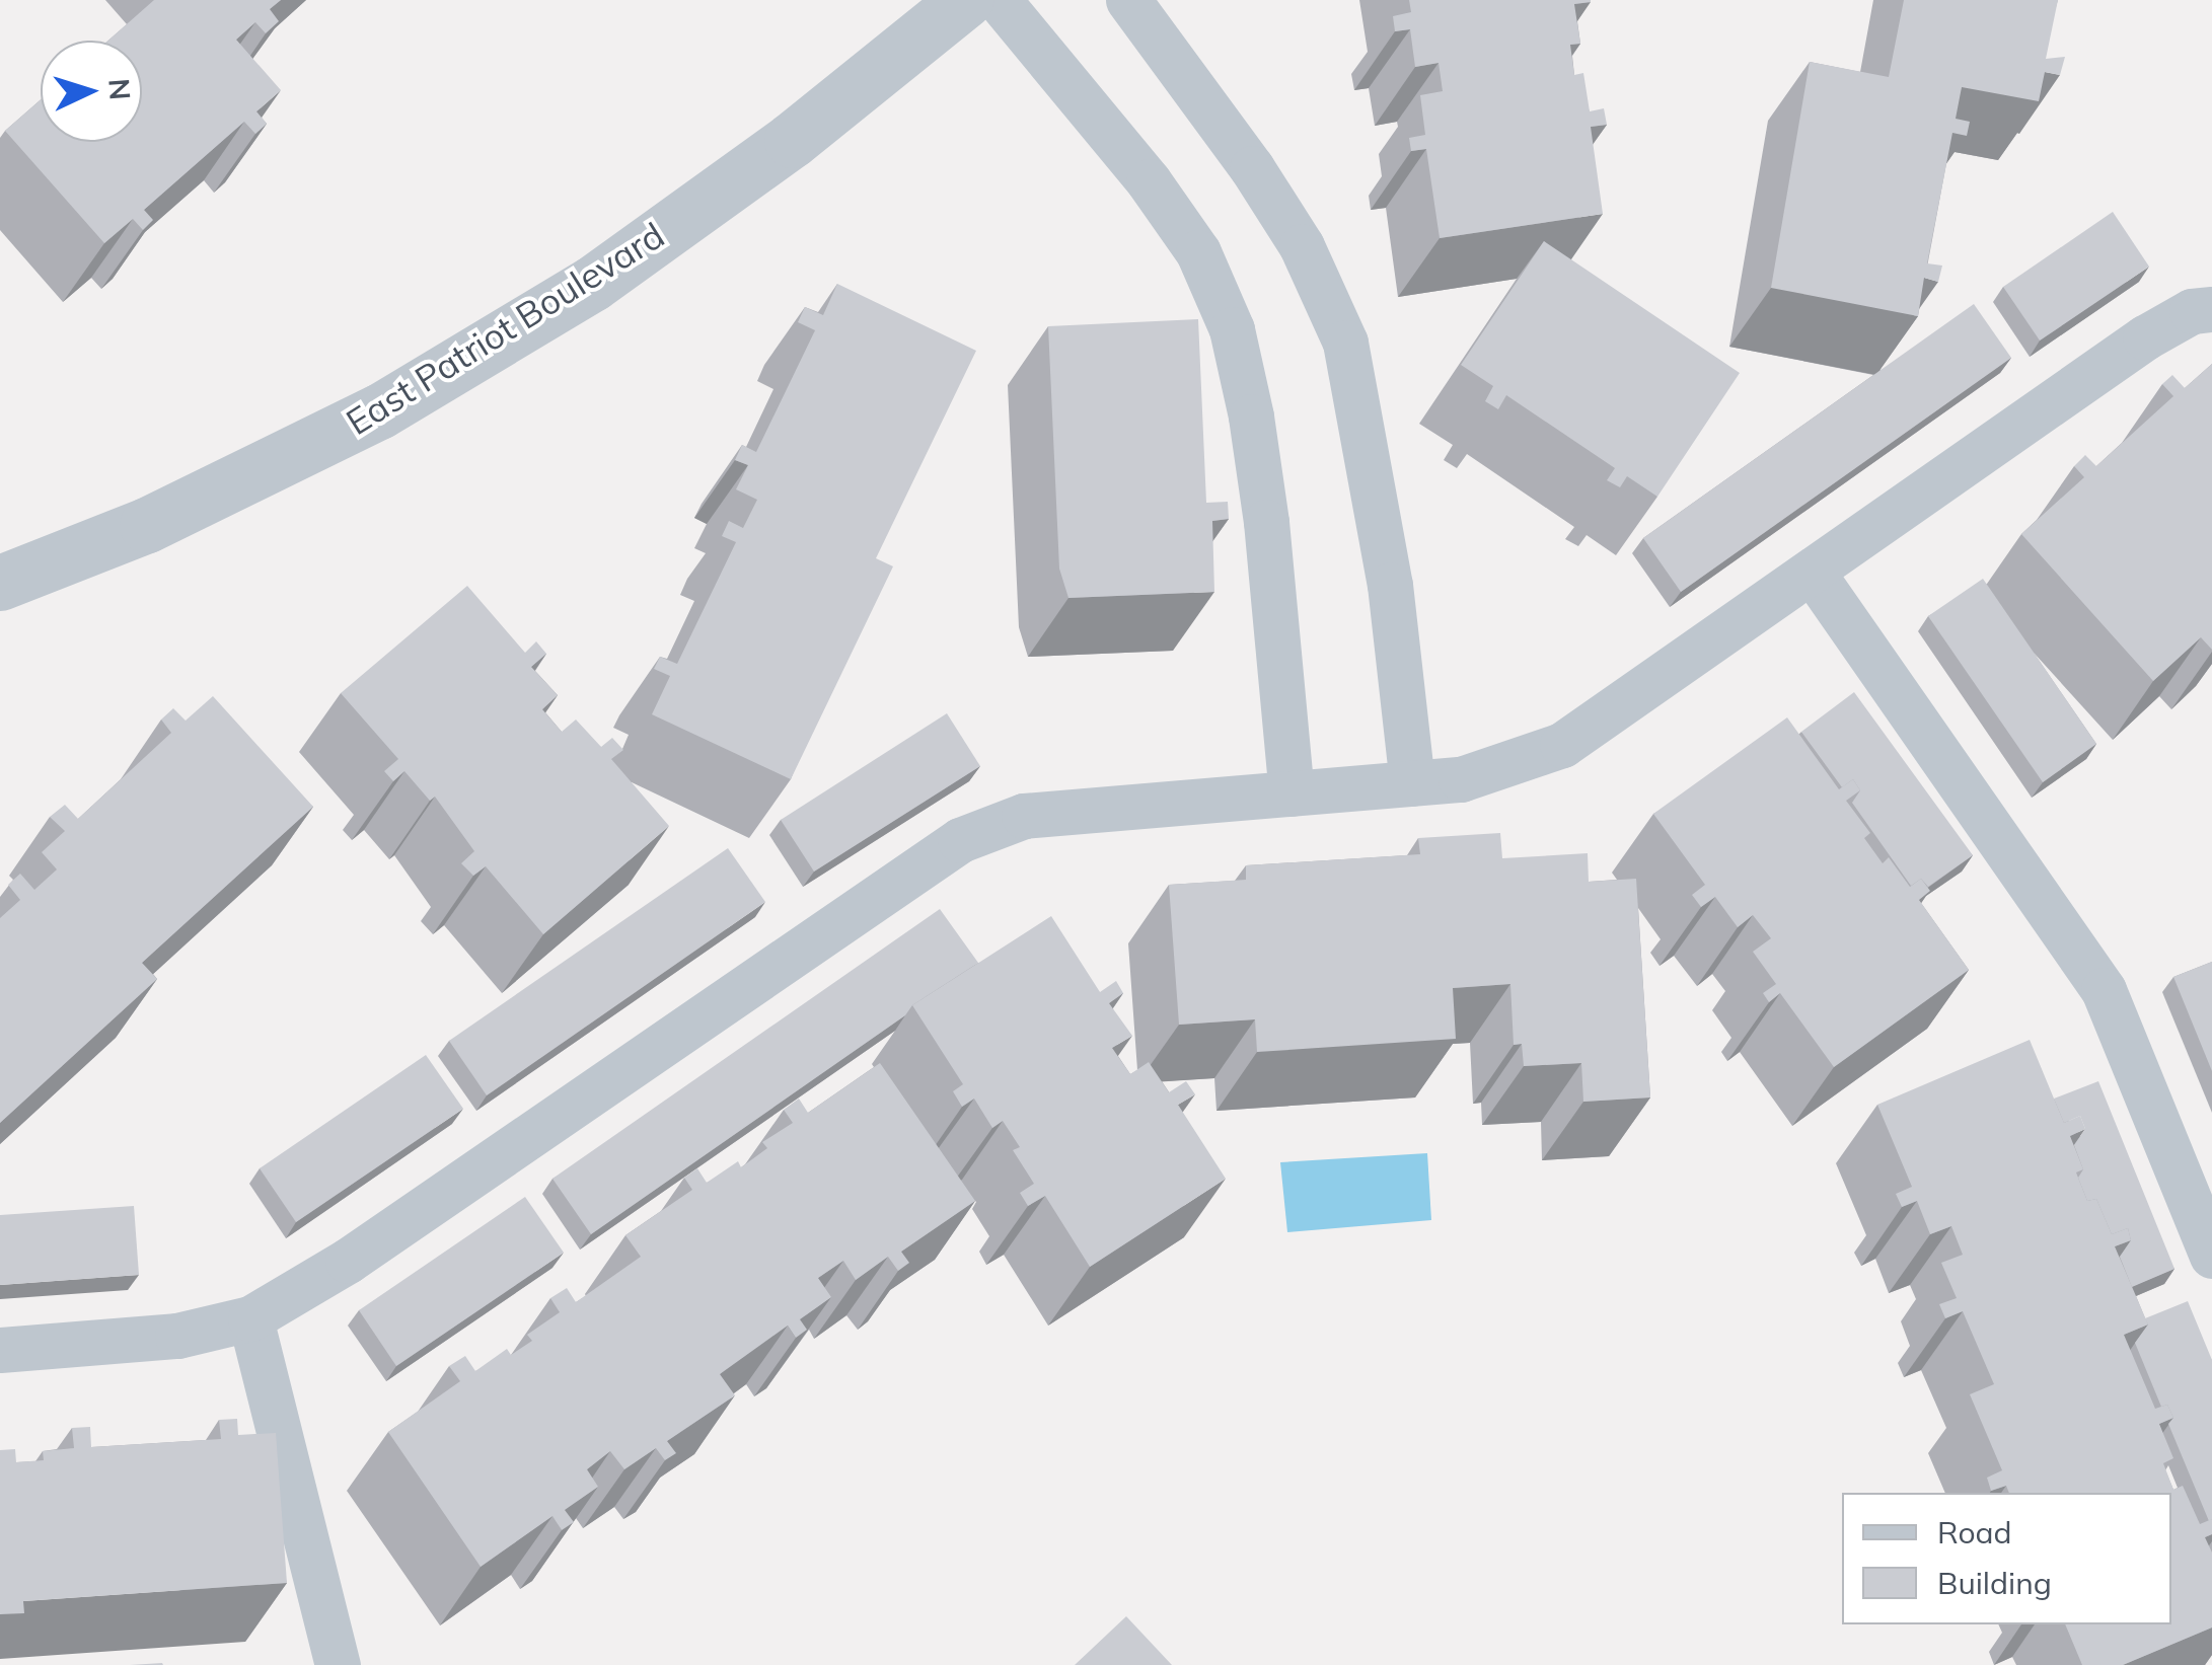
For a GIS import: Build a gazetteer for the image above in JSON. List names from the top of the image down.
{
  "streets": {
    "street": ["East Patriot Boulevard"]
  },
  "legend": ["Road", "Building"],
  "north": "right"
}
